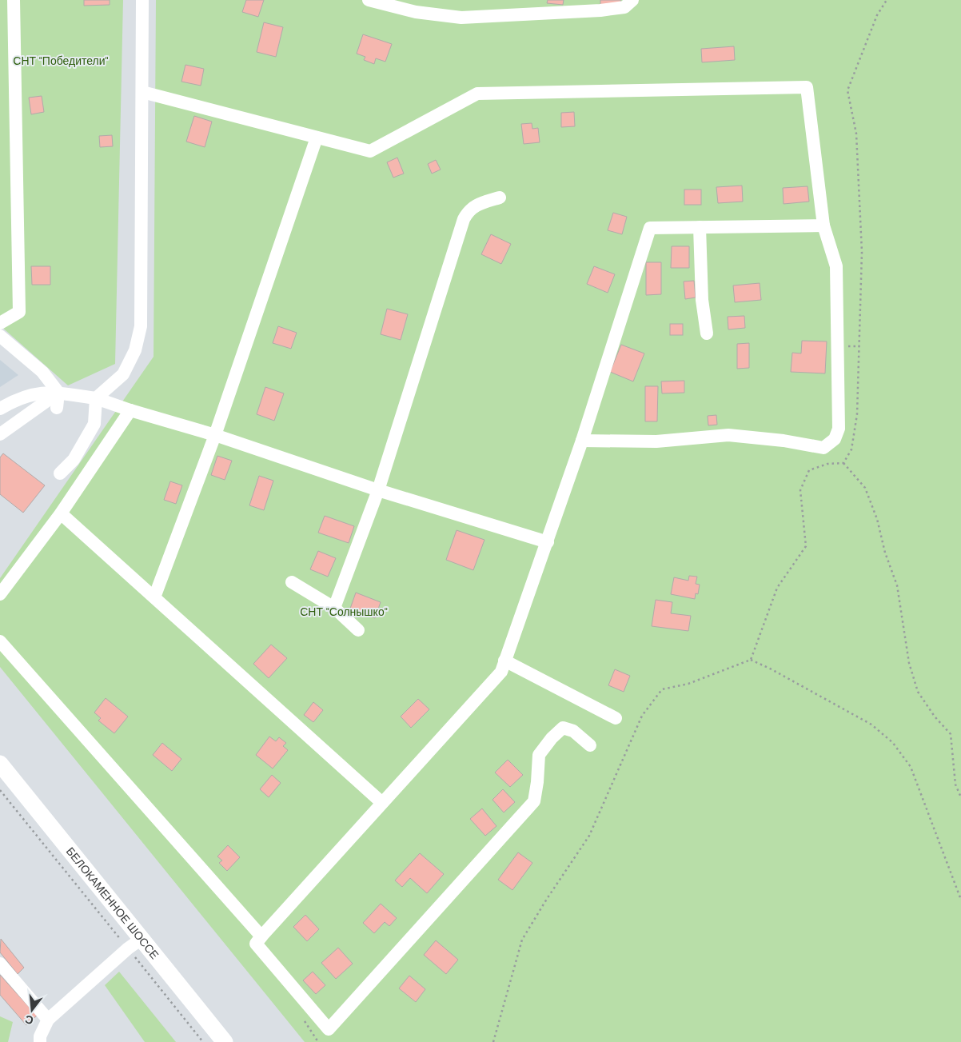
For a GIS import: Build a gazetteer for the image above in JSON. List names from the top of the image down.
{
  "streets": {
    "main road": ["БЕЛОКАМЕННОЕ ШОССЕ"]
  },
  "parks": ["СНТ \"Победители\"", "СНТ \"Солнышко\""],
  "north": "bottom"
}
